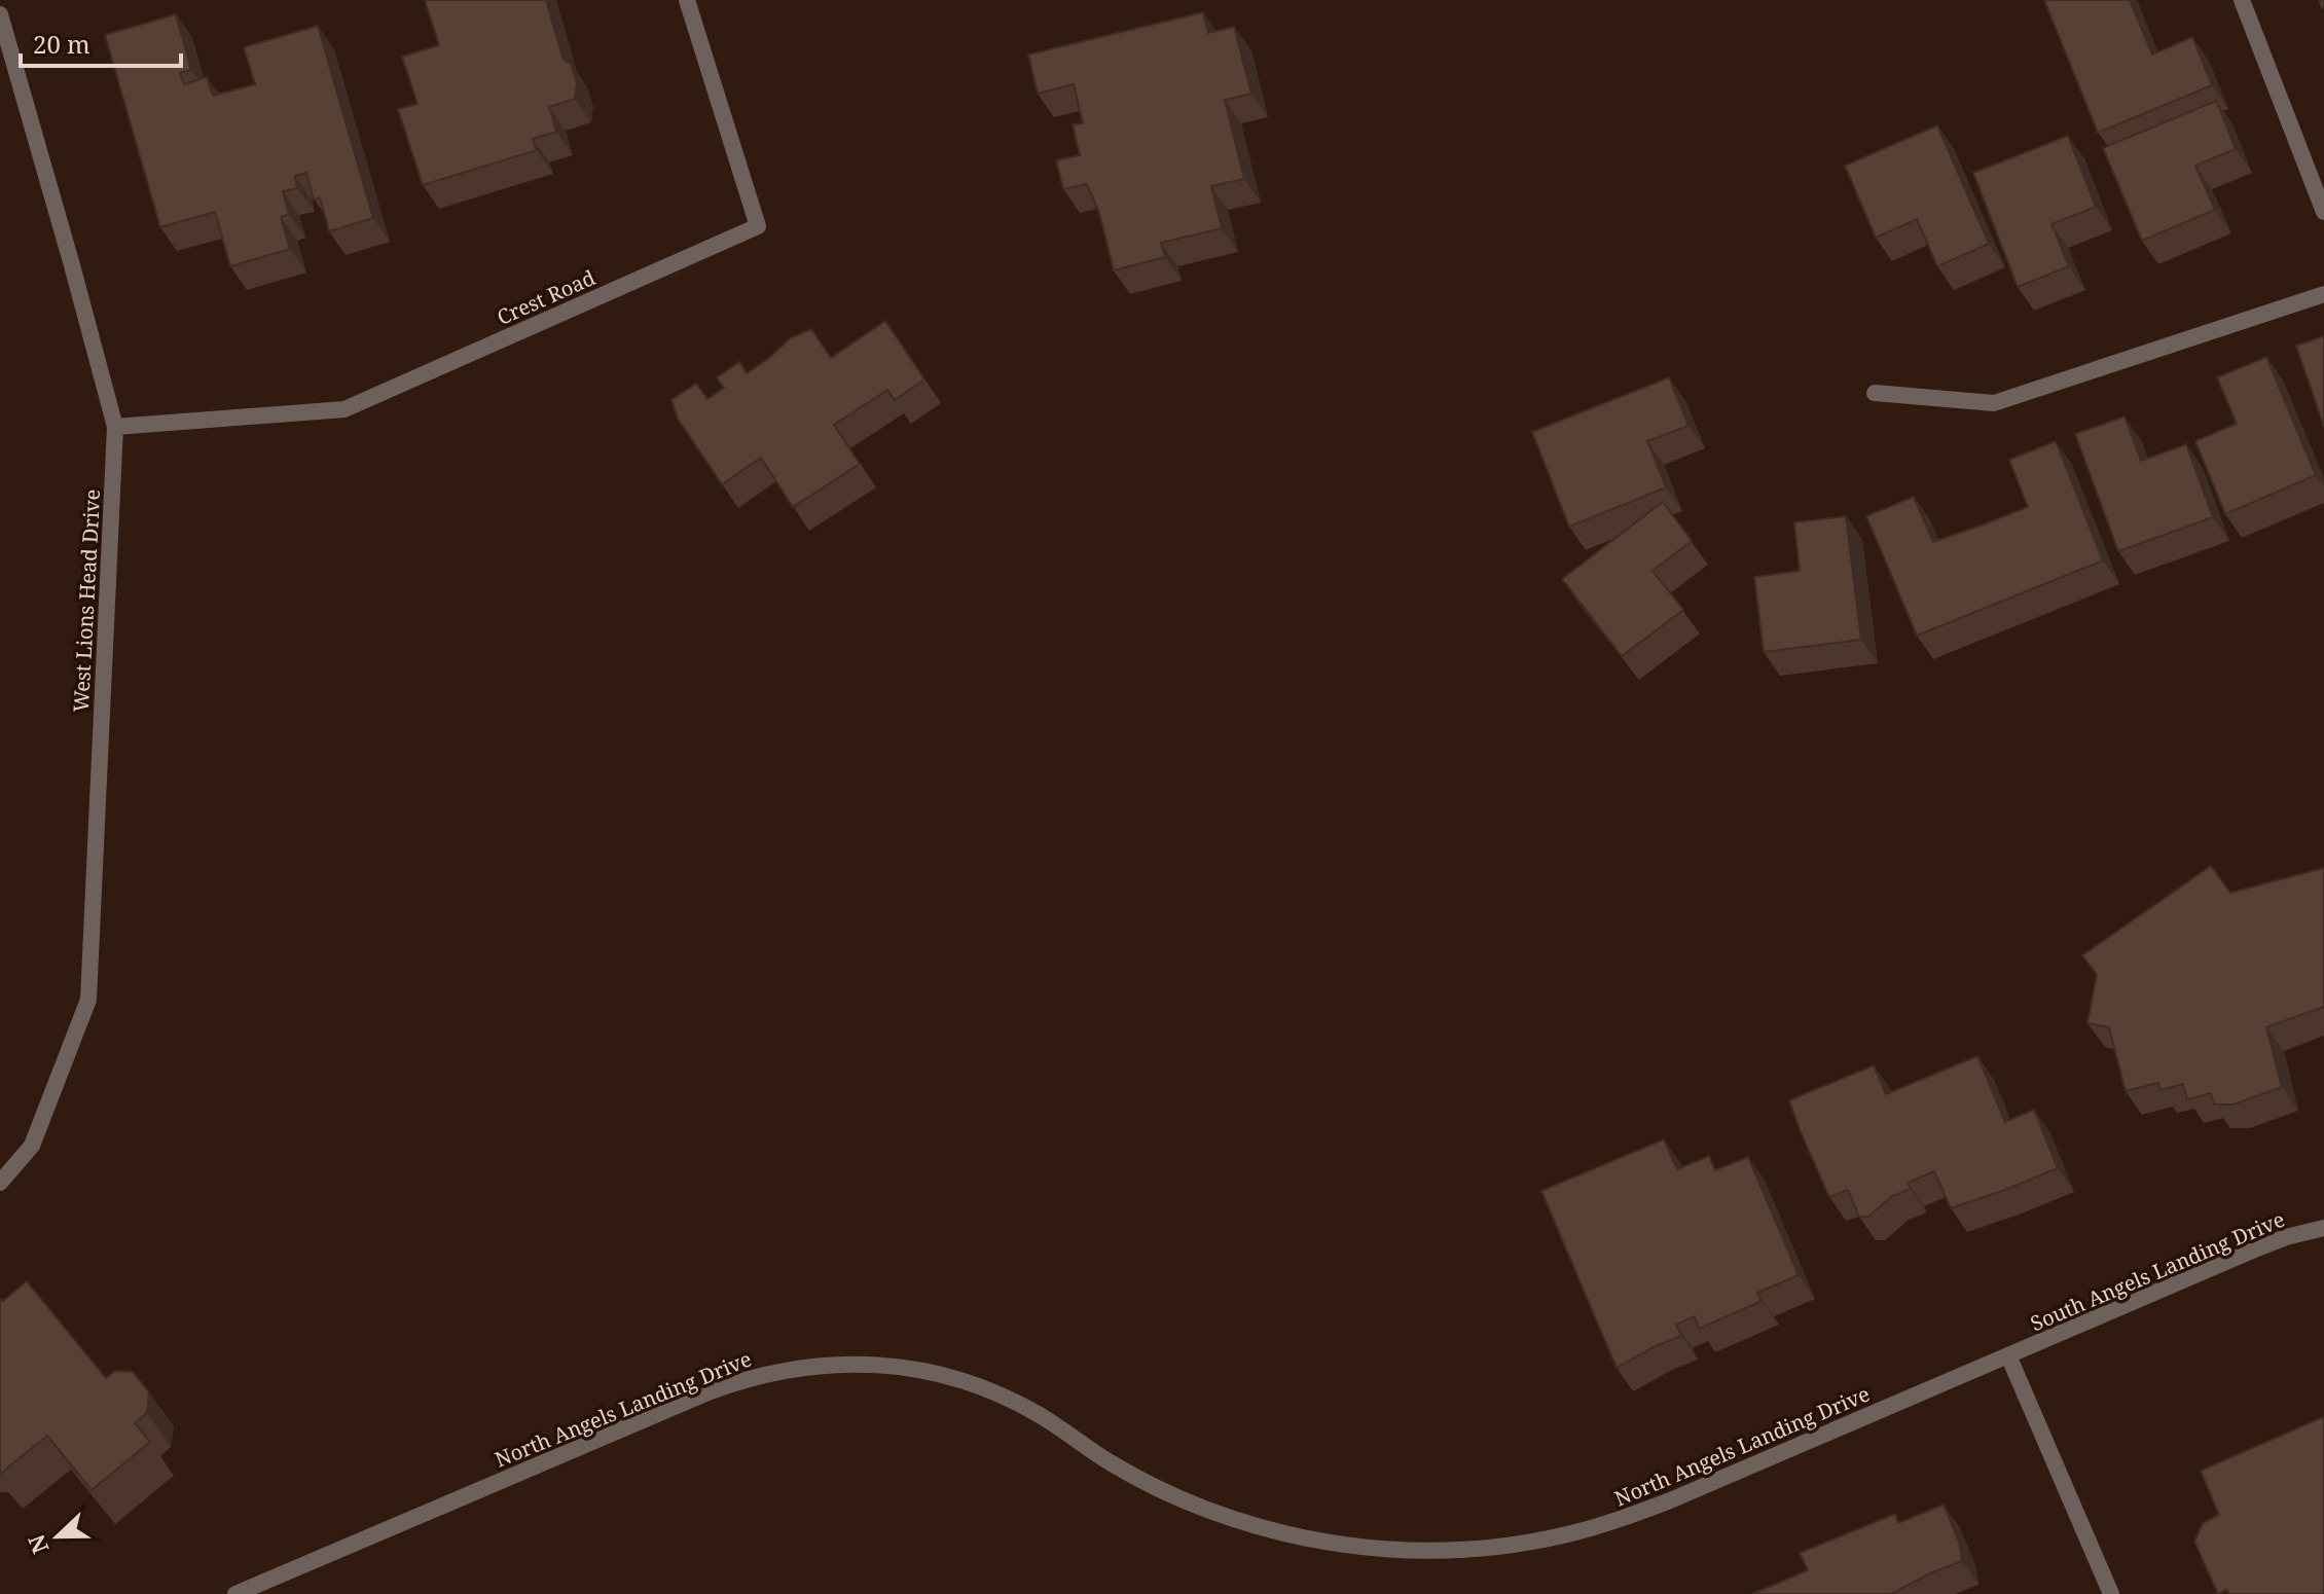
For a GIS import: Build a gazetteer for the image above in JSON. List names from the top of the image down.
{
  "streets": {
    "street": [
      "Crest Road",
      "West Lions Head Drive",
      "South Angels Landing Drive",
      "North Angels Landing Drive"
    ]
  },
  "crossings": [
    ["Crest Road", "West Lions Head Drive"],
    ["South Angels Landing Drive", "North Angels Landing Drive"]
  ],
  "scale_bar": "20 m",
  "north": "left"
}
